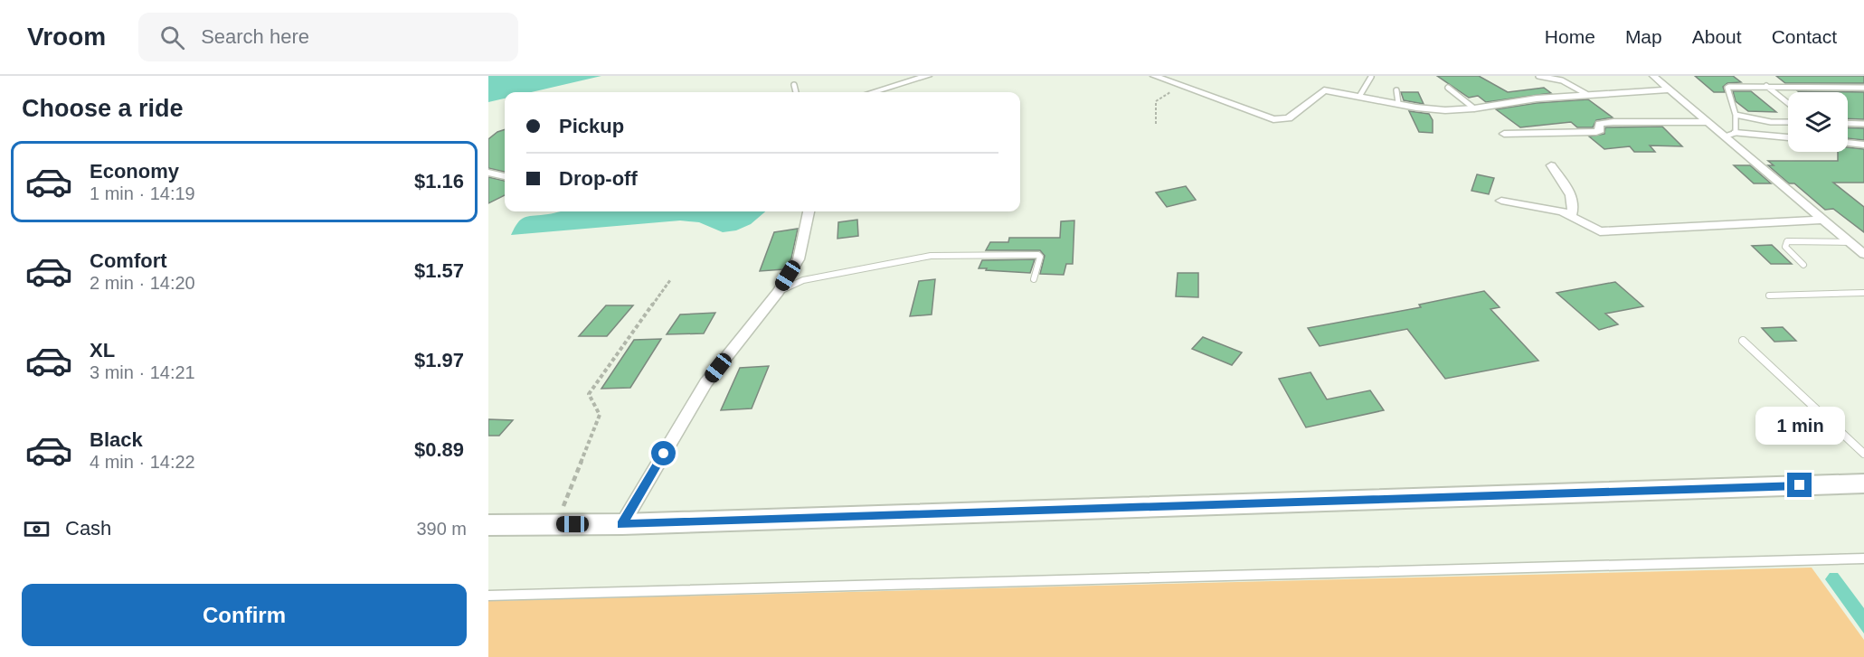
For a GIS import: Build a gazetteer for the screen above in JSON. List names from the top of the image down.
{
  "page": {
    "header": "Vroom",
    "search": "Search here",
    "nav": [
      "Home",
      "Map",
      "About",
      "Contact"
    ],
    "heading": "Choose a ride",
    "banner": ["Pickup", "Drop-off"],
    "list": [
      {
        "name": "Economy",
        "note": "1 min · 14:19",
        "value": "$1.16"
      },
      {
        "name": "Comfort",
        "note": "2 min · 14:20",
        "value": "$1.57"
      },
      {
        "name": "XL",
        "note": "3 min · 14:21",
        "value": "$1.97"
      },
      {
        "name": "Black",
        "note": "4 min · 14:22",
        "value": "$0.89"
      }
    ],
    "bubble": "1 min",
    "pay": ["Cash", "390 m"],
    "buttons": "Confirm"
  }
}
